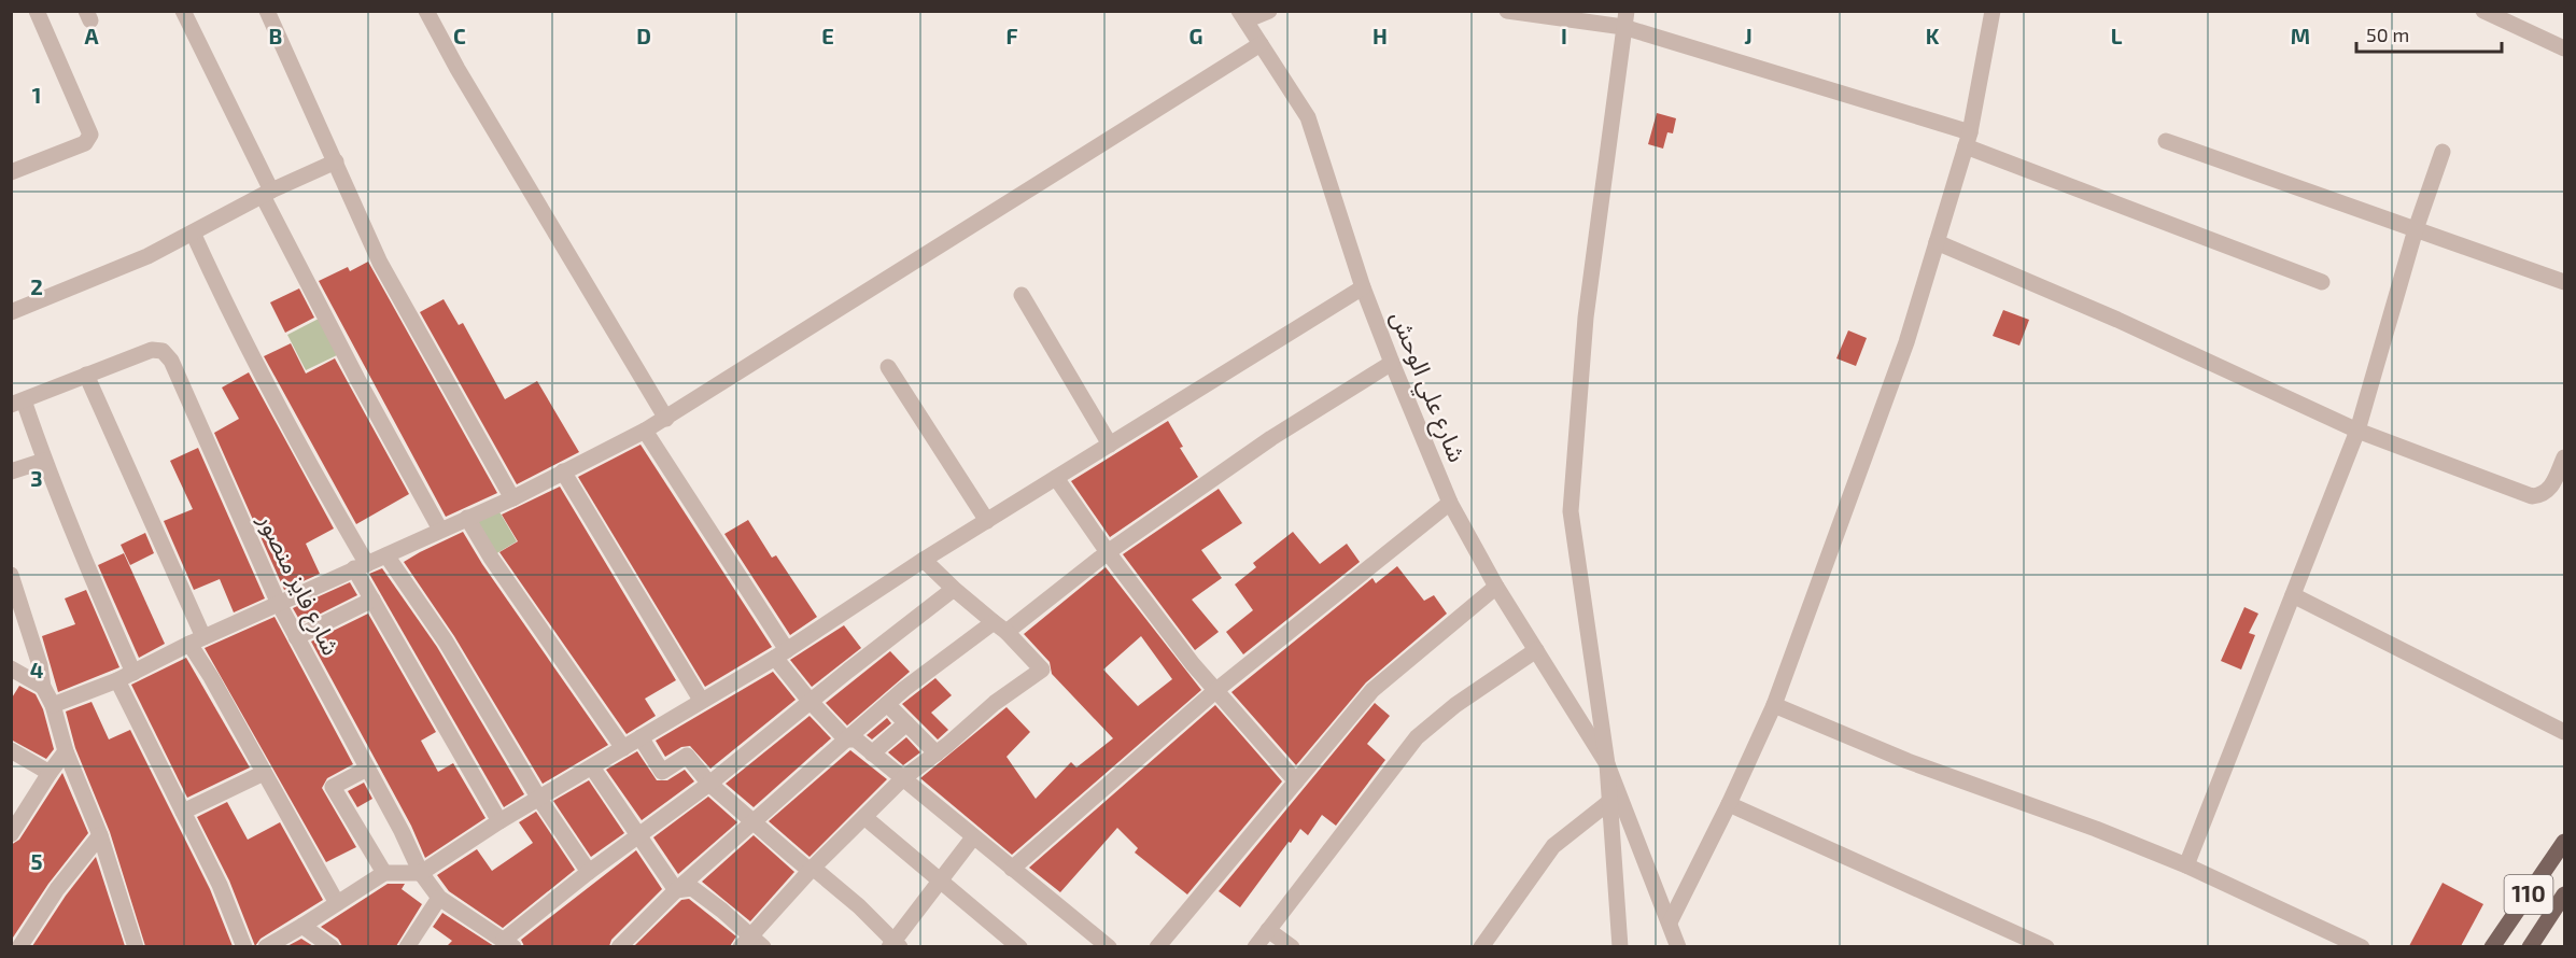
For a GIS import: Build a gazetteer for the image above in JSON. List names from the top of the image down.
{
  "streets": {
    "main road": ["110"],
    "street": ["شارع علي الوحش", "شارع فايز منصور"]
  },
  "scale_bar": "50 m",
  "grid": {
    "columns": [
      "A",
      "B",
      "C",
      "D",
      "E",
      "F",
      "G",
      "H",
      "I",
      "J",
      "K",
      "L",
      "M"
    ],
    "rows": [
      "1",
      "2",
      "3",
      "4",
      "5"
    ]
  }
}
